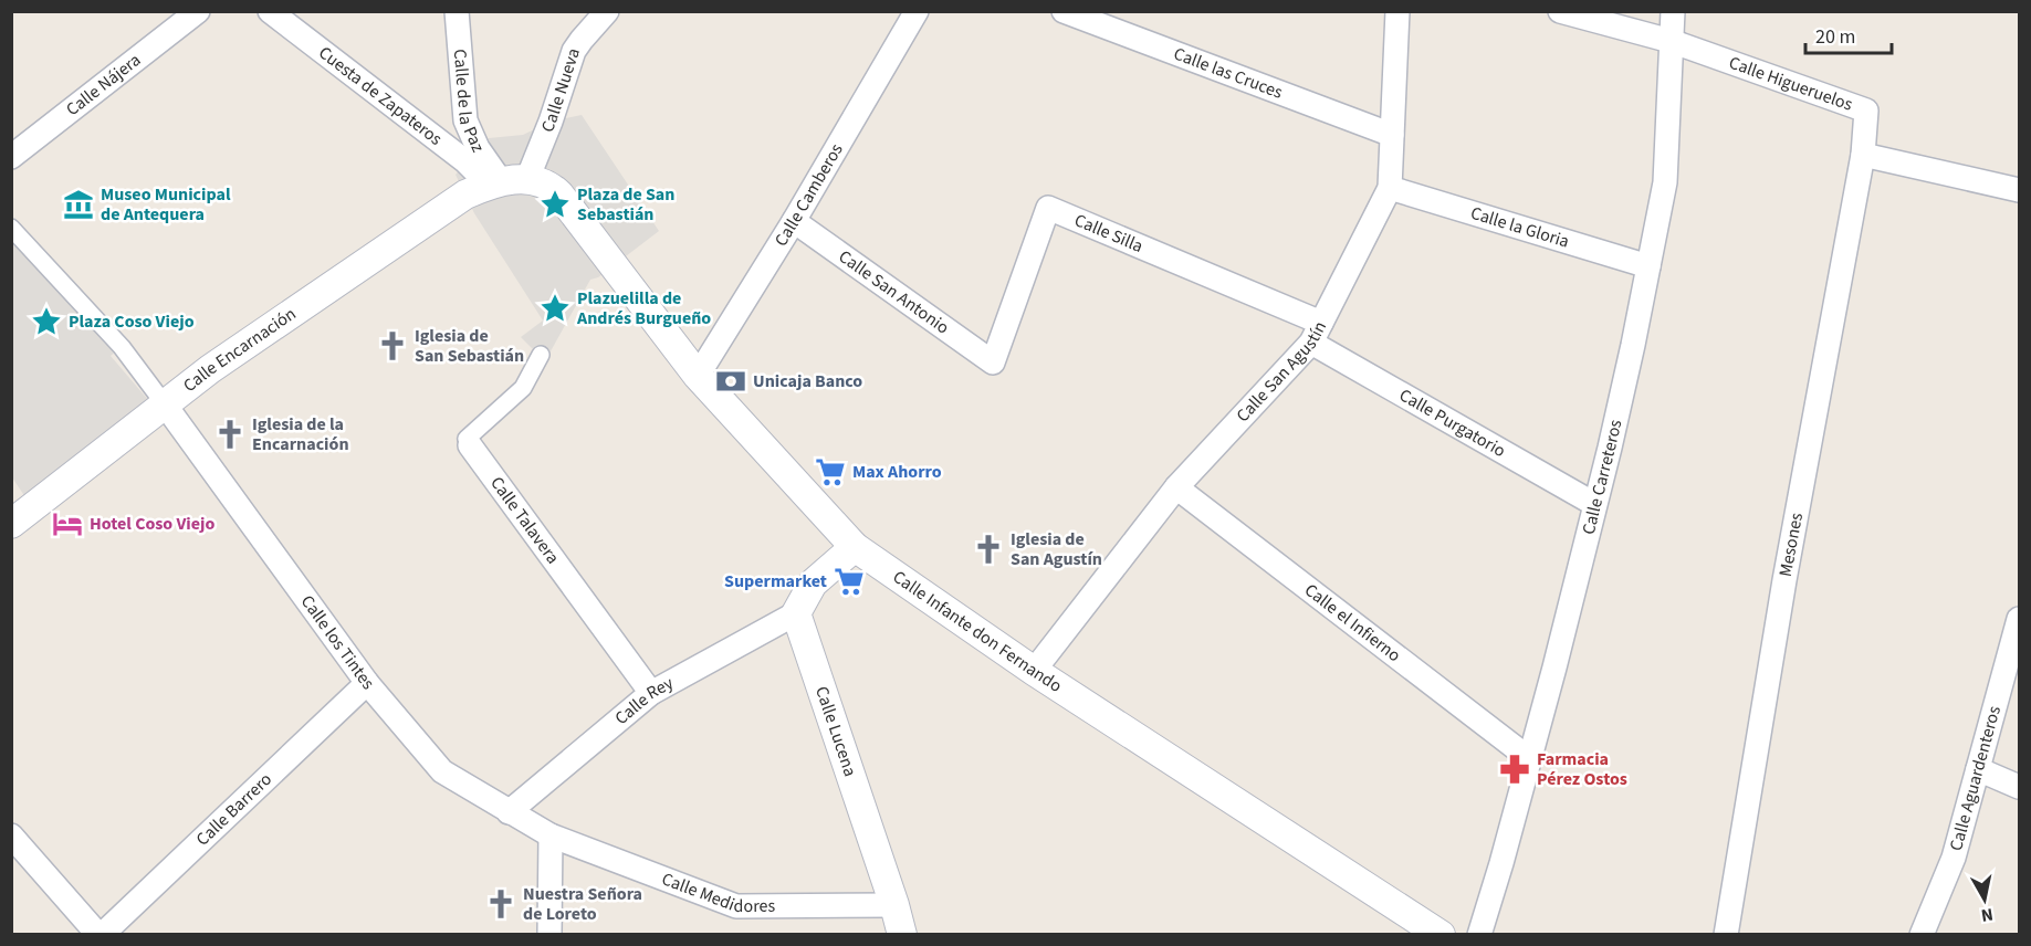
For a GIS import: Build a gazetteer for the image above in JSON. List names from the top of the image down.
{
  "streets": {
    "street": [
      "Calle las Cruces",
      "Calle Nájera",
      "Calle Higueruelos",
      "Calle Nueva",
      "Cuesta de Zapateros",
      "Calle de la Paz",
      "Calle Camberos",
      "Calle la Gloria",
      "Calle Silla",
      "Calle San Antonio",
      "Calle Encarnación",
      "Calle San Agustín",
      "Calle Purgatorio",
      "Calle Carreteros",
      "Calle Talavera",
      "Mesones",
      "Calle el Infierno",
      "Calle Infante don Fernando",
      "Calle los Tintes",
      "Calle Rey",
      "Calle Lucena",
      "Calle Aguardenteros",
      "Calle Barrero",
      "Calle Medidores"
    ]
  },
  "crossings": [
    ["Calle las Cruces", "Calle San Agustín"],
    ["Calle Higueruelos", "Calle Carreteros"],
    ["Calle Higueruelos", "Mesones"],
    ["Calle Nueva", "Cuesta de Zapateros"],
    ["Calle Nueva", "Calle de la Paz"],
    ["Calle Nueva", "Calle Encarnación"],
    ["Calle Nueva", "Calle Infante don Fernando"],
    ["Cuesta de Zapateros", "Calle de la Paz"],
    ["Cuesta de Zapateros", "Calle Encarnación"],
    ["Cuesta de Zapateros", "Calle Infante don Fernando"],
    ["Calle de la Paz", "Calle Encarnación"],
    ["Calle de la Paz", "Calle Infante don Fernando"],
    ["Calle Camberos", "Calle San Antonio"],
    ["Calle Camberos", "Calle Infante don Fernando"],
    ["Calle la Gloria", "Calle San Agustín"],
    ["Calle la Gloria", "Calle Carreteros"],
    ["Calle Silla", "Calle San Antonio"],
    ["Calle Silla", "Calle San Agustín"],
    ["Calle Silla", "Calle Purgatorio"],
    ["Calle Encarnación", "Calle Infante don Fernando"],
    ["Calle Encarnación", "Calle los Tintes"],
    ["Calle San Agustín", "Calle Purgatorio"],
    ["Calle San Agustín", "Calle el Infierno"],
    ["Calle San Agustín", "Calle Infante don Fernando"],
    ["Calle Purgatorio", "Calle Carreteros"],
    ["Calle Carreteros", "Calle el Infierno"],
    ["Calle Talavera", "Calle Rey"],
    ["Calle los Tintes", "Calle Rey"],
    ["Calle los Tintes", "Calle Barrero"],
    ["Calle los Tintes", "Calle Medidores"],
    ["Calle Rey", "Calle Lucena"],
    ["Calle Lucena", "Calle Medidores"]
  ],
  "places": {
    "museum": ["Museo Municipal de Antequera"],
    "place": ["Plaza de San Sebastián", "Plazuelilla de Andrés Burgueño", "Plaza Coso Viejo"],
    "church": [
      "Iglesia de San Sebastián",
      "Iglesia de la Encarnación",
      "Iglesia de San Agustín",
      "Nuestra Señora de Loreto"
    ],
    "bank": ["Unicaja Banco"],
    "supermarket": ["Max Ahorro", "Supermarket"],
    "hotel": ["Hotel Coso Viejo"],
    "pharmacy": ["Farmacia Pérez Ostos"]
  },
  "scale_bar": "20 m",
  "north": "bottom"
}
